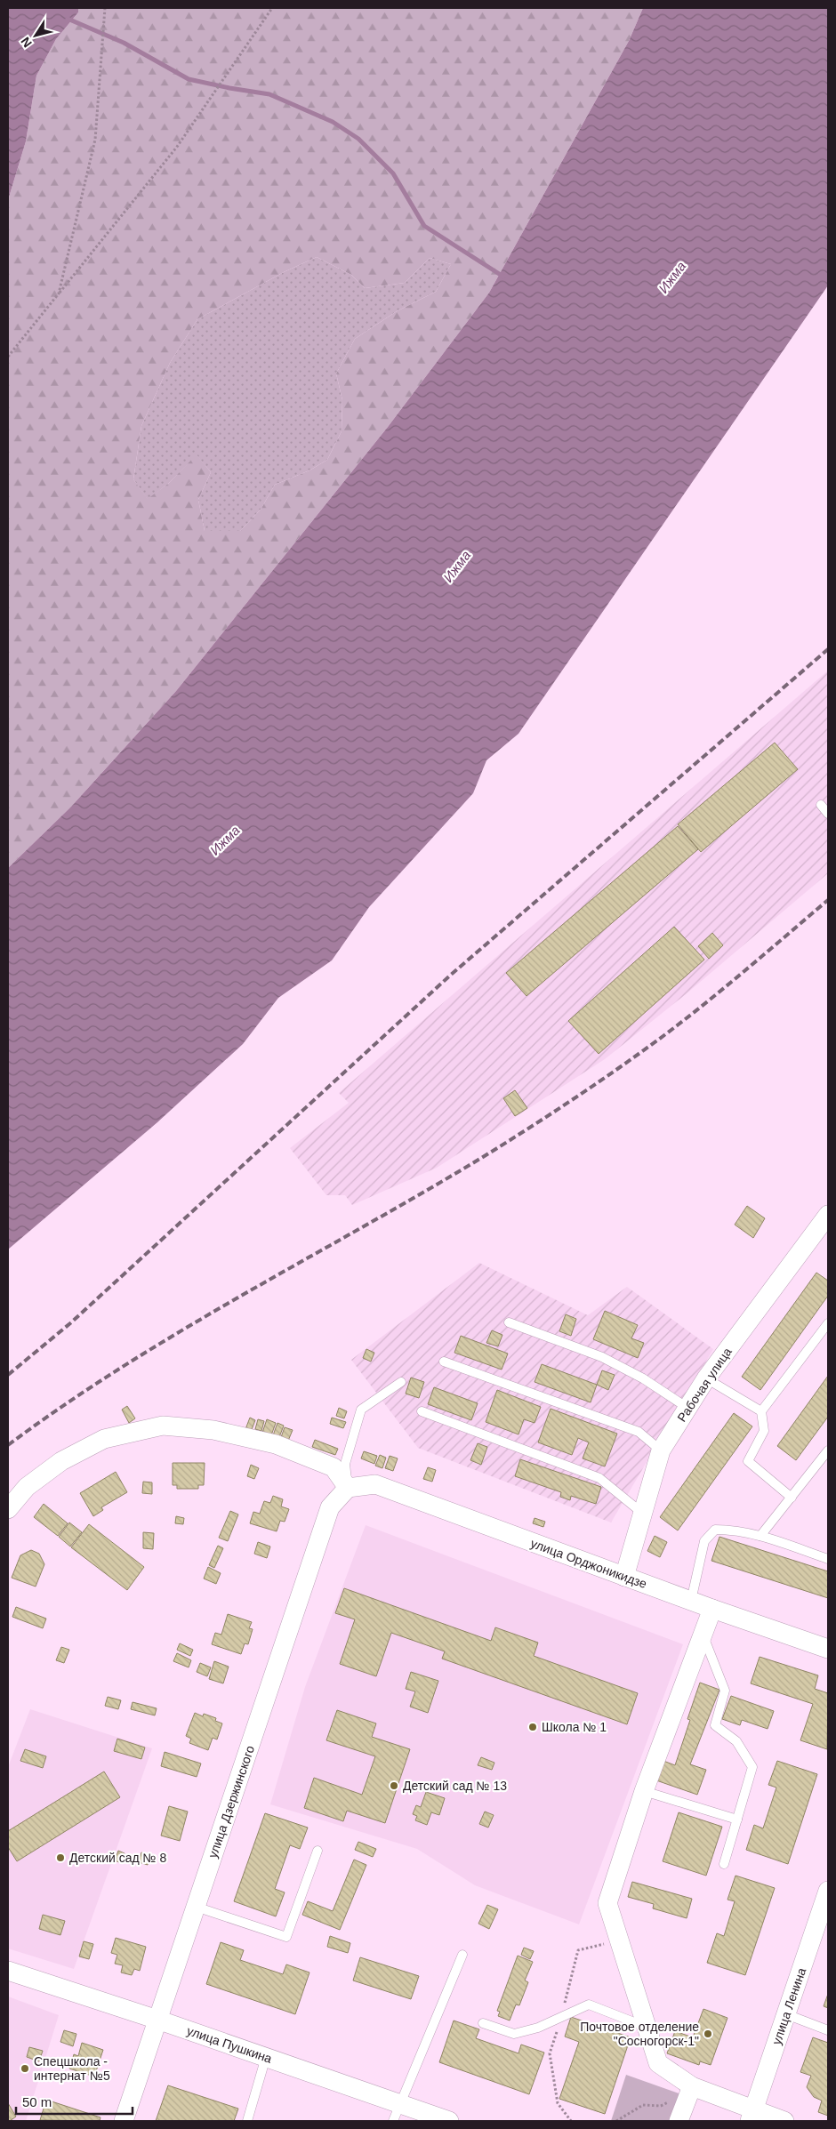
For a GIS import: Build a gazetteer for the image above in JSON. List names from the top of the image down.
{
  "streets": {
    "street": [
      "Рабочая улица",
      "улица Орджоникидзе",
      "улица Дзержинского",
      "улица Ленина",
      "улица Пушкина"
    ]
  },
  "crossings": [
    ["Рабочая улица", "улица Орджоникидзе"],
    ["улица Орджоникидзе", "улица Дзержинского"],
    ["улица Дзержинского", "улица Пушкина"]
  ],
  "water": ["Ижма"],
  "places": [
    "Школа № 1",
    "Детский сад № 13",
    "Детский сад № 8",
    "Почтовое отделение \"Сосногорск-1\"",
    "Спецшкола - интернат №5"
  ],
  "scale_bar": "50 m",
  "north": "bottom left"
}
